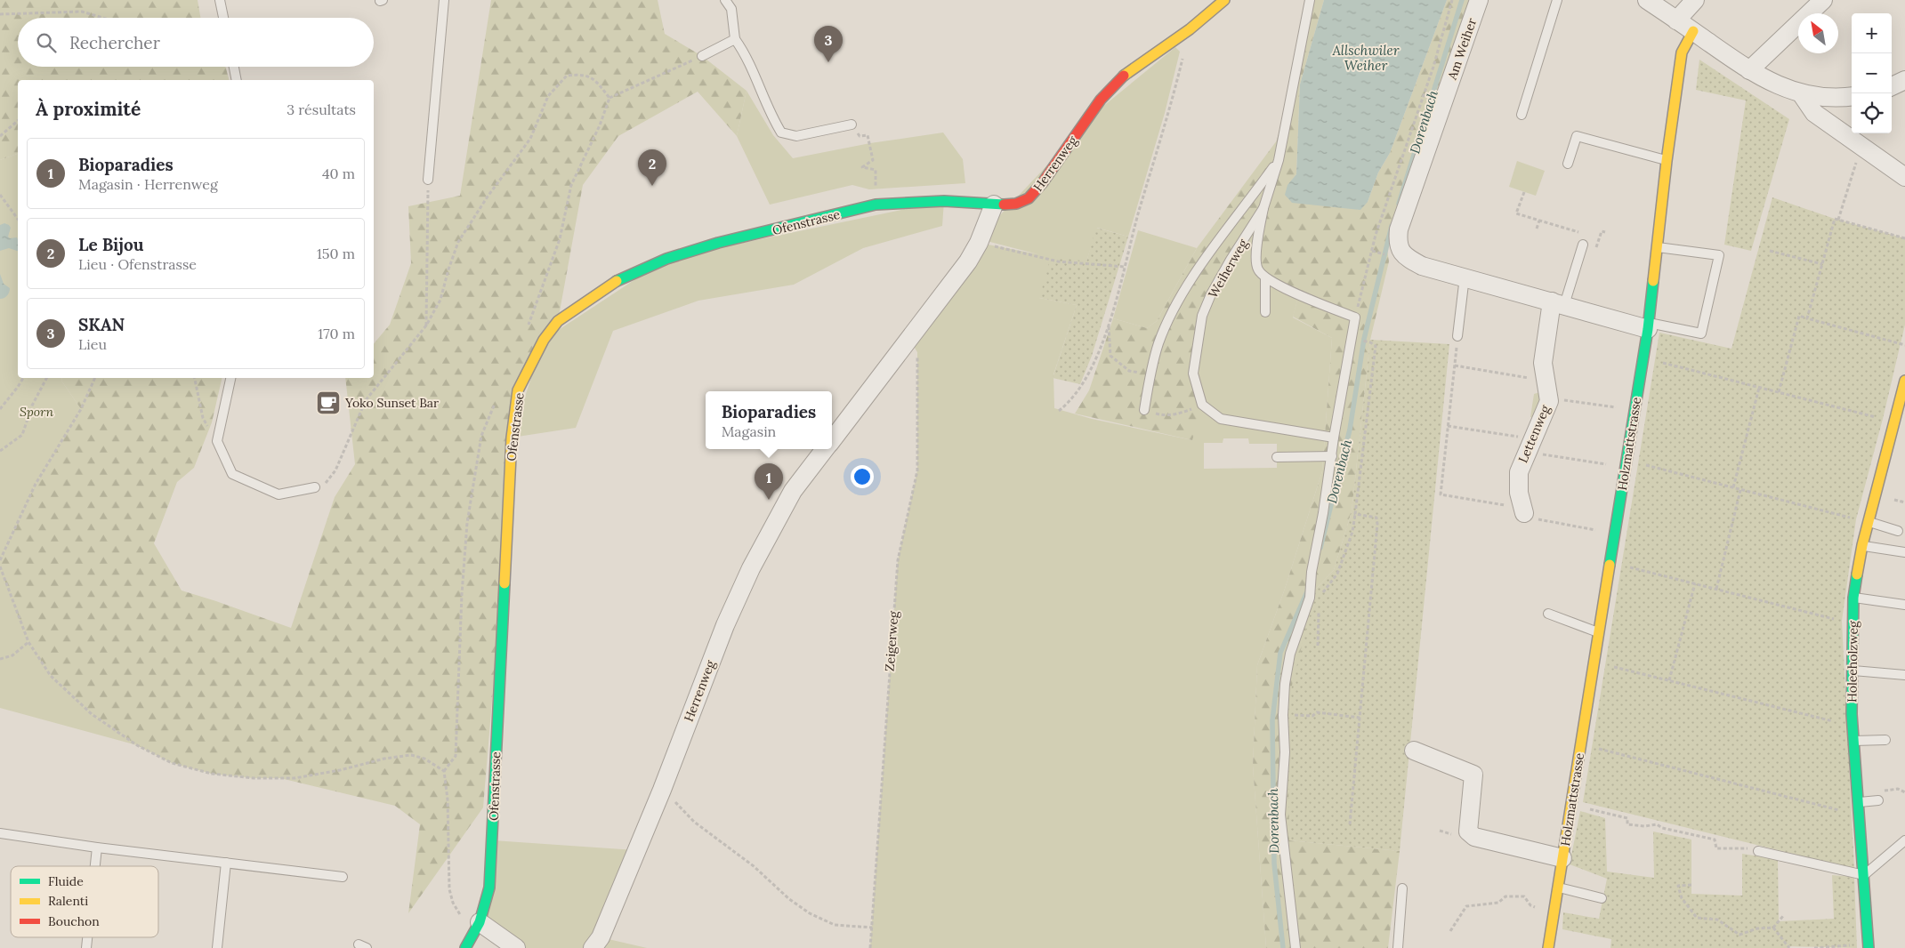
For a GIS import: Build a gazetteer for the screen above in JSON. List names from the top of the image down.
{
  "streets": {
    "street": [
      "Am Weiher",
      "Herrenweg",
      "Ofenstrasse",
      "Lettenweg",
      "Holzmattstrasse",
      "Holeeholzweg"
    ],
    "lane": ["Weiherweg"],
    "path": ["Zeigerweg"]
  },
  "crossings": [
    ["Herrenweg", "Ofenstrasse"],
    ["Herrenweg", "Zeigerweg"]
  ],
  "water": ["Allschwiler Weiher", "Dorenbach"],
  "parks": ["Sporn"],
  "places": {
    "cafe": ["Yoko Sunset Bar"]
  },
  "legend": ["Fluide", "Ralenti", "Bouchon"],
  "north": "top left",
  "page": {
    "map_buttons": ["+", "−"],
    "search": "Rechercher",
    "pins": ["3", "2", "1"],
    "heading": ["À proximité", "3 résultats"],
    "list": [
      {
        "mark": "1",
        "name": "Bioparadies",
        "note": "Magasin · Herrenweg",
        "value": "40 m"
      },
      {
        "mark": "2",
        "name": "Le Bijou",
        "note": "Lieu · Ofenstrasse",
        "value": "150 m"
      },
      {
        "mark": "3",
        "name": "SKAN",
        "note": "Lieu",
        "value": "170 m"
      }
    ],
    "popup": ["Bioparadies", "Magasin"]
  }
}
